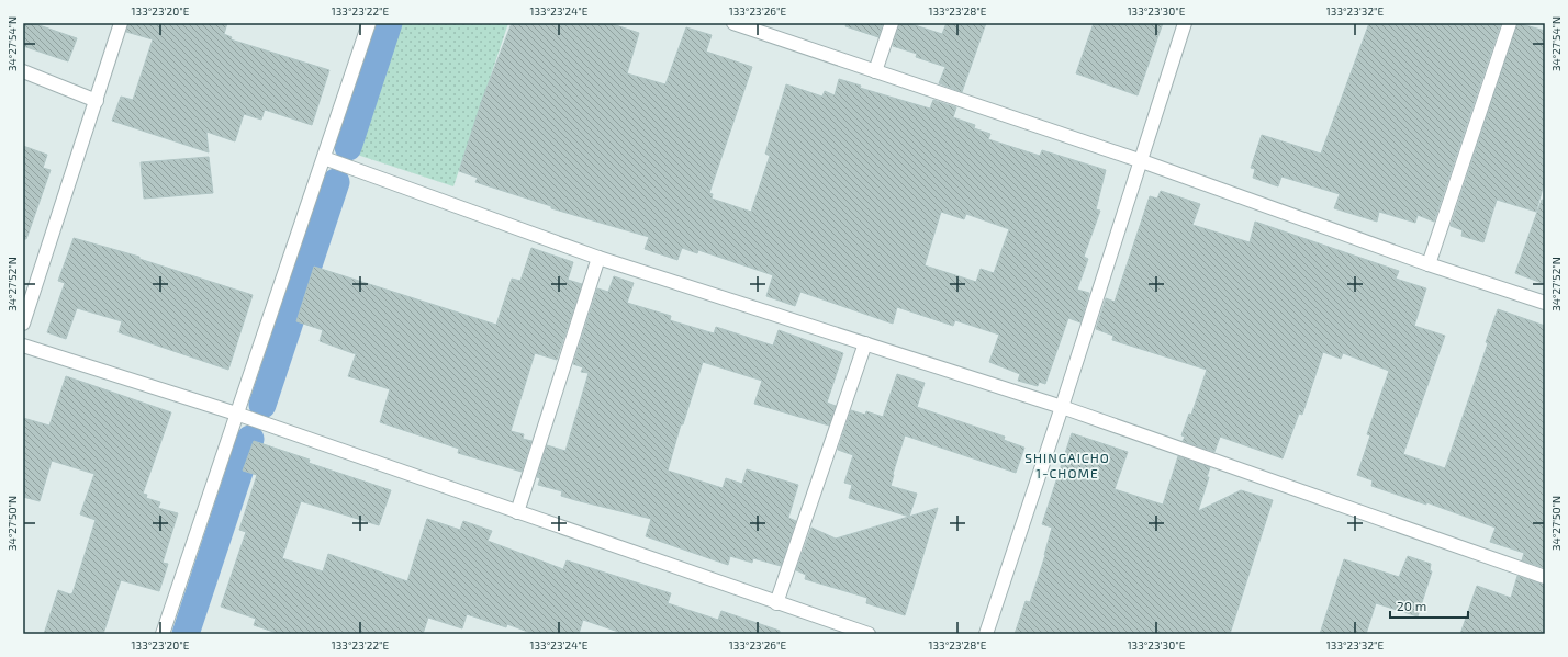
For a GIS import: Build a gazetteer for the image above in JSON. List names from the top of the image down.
{
  "districts": ["SHINGAICHO 1-CHOME"],
  "scale_bar": "20 m",
  "coordinates": [
    "133°23'20\"E",
    "133°23'22\"E",
    "133°23'24\"E",
    "133°23'26\"E",
    "133°23'28\"E",
    "133°23'30\"E",
    "133°23'32\"E",
    "34°27'54\"N",
    "34°27'52\"N",
    "34°27'50\"N"
  ]
}
